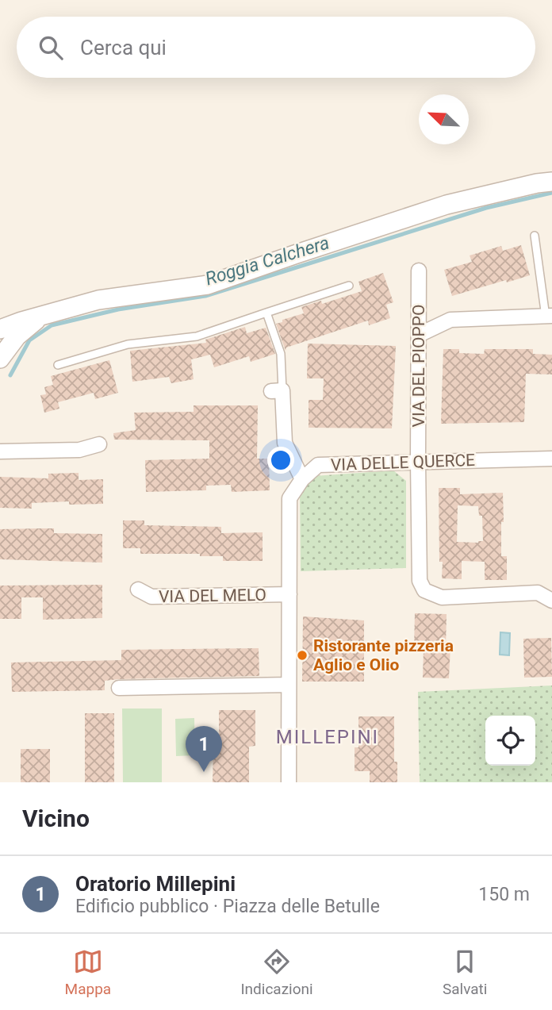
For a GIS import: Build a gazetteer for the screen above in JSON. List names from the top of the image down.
{
  "streets": {
    "street": ["VIA DEL PIOPPO", "VIA DELLE QUERCE", "VIA DEL MELO"]
  },
  "crossings": [
    ["VIA DEL PIOPPO", "VIA DELLE QUERCE"],
    ["VIA DELLE QUERCE", "VIA DEL MELO"]
  ],
  "districts": ["MILLEPINI"],
  "water": ["Roggia Calchera"],
  "places": ["Ristorante pizzeria Aglio e Olio"],
  "north": "top left",
  "page": {
    "search": "Cerca qui",
    "pins": "1",
    "heading": "Vicino",
    "list": [
      {
        "mark": "1",
        "name": "Oratorio Millepini",
        "note": "Edificio pubblico · Piazza delle Betulle",
        "value": "150 m"
      }
    ],
    "nav": ["Mappa", "Indicazioni", "Salvati"]
  }
}
